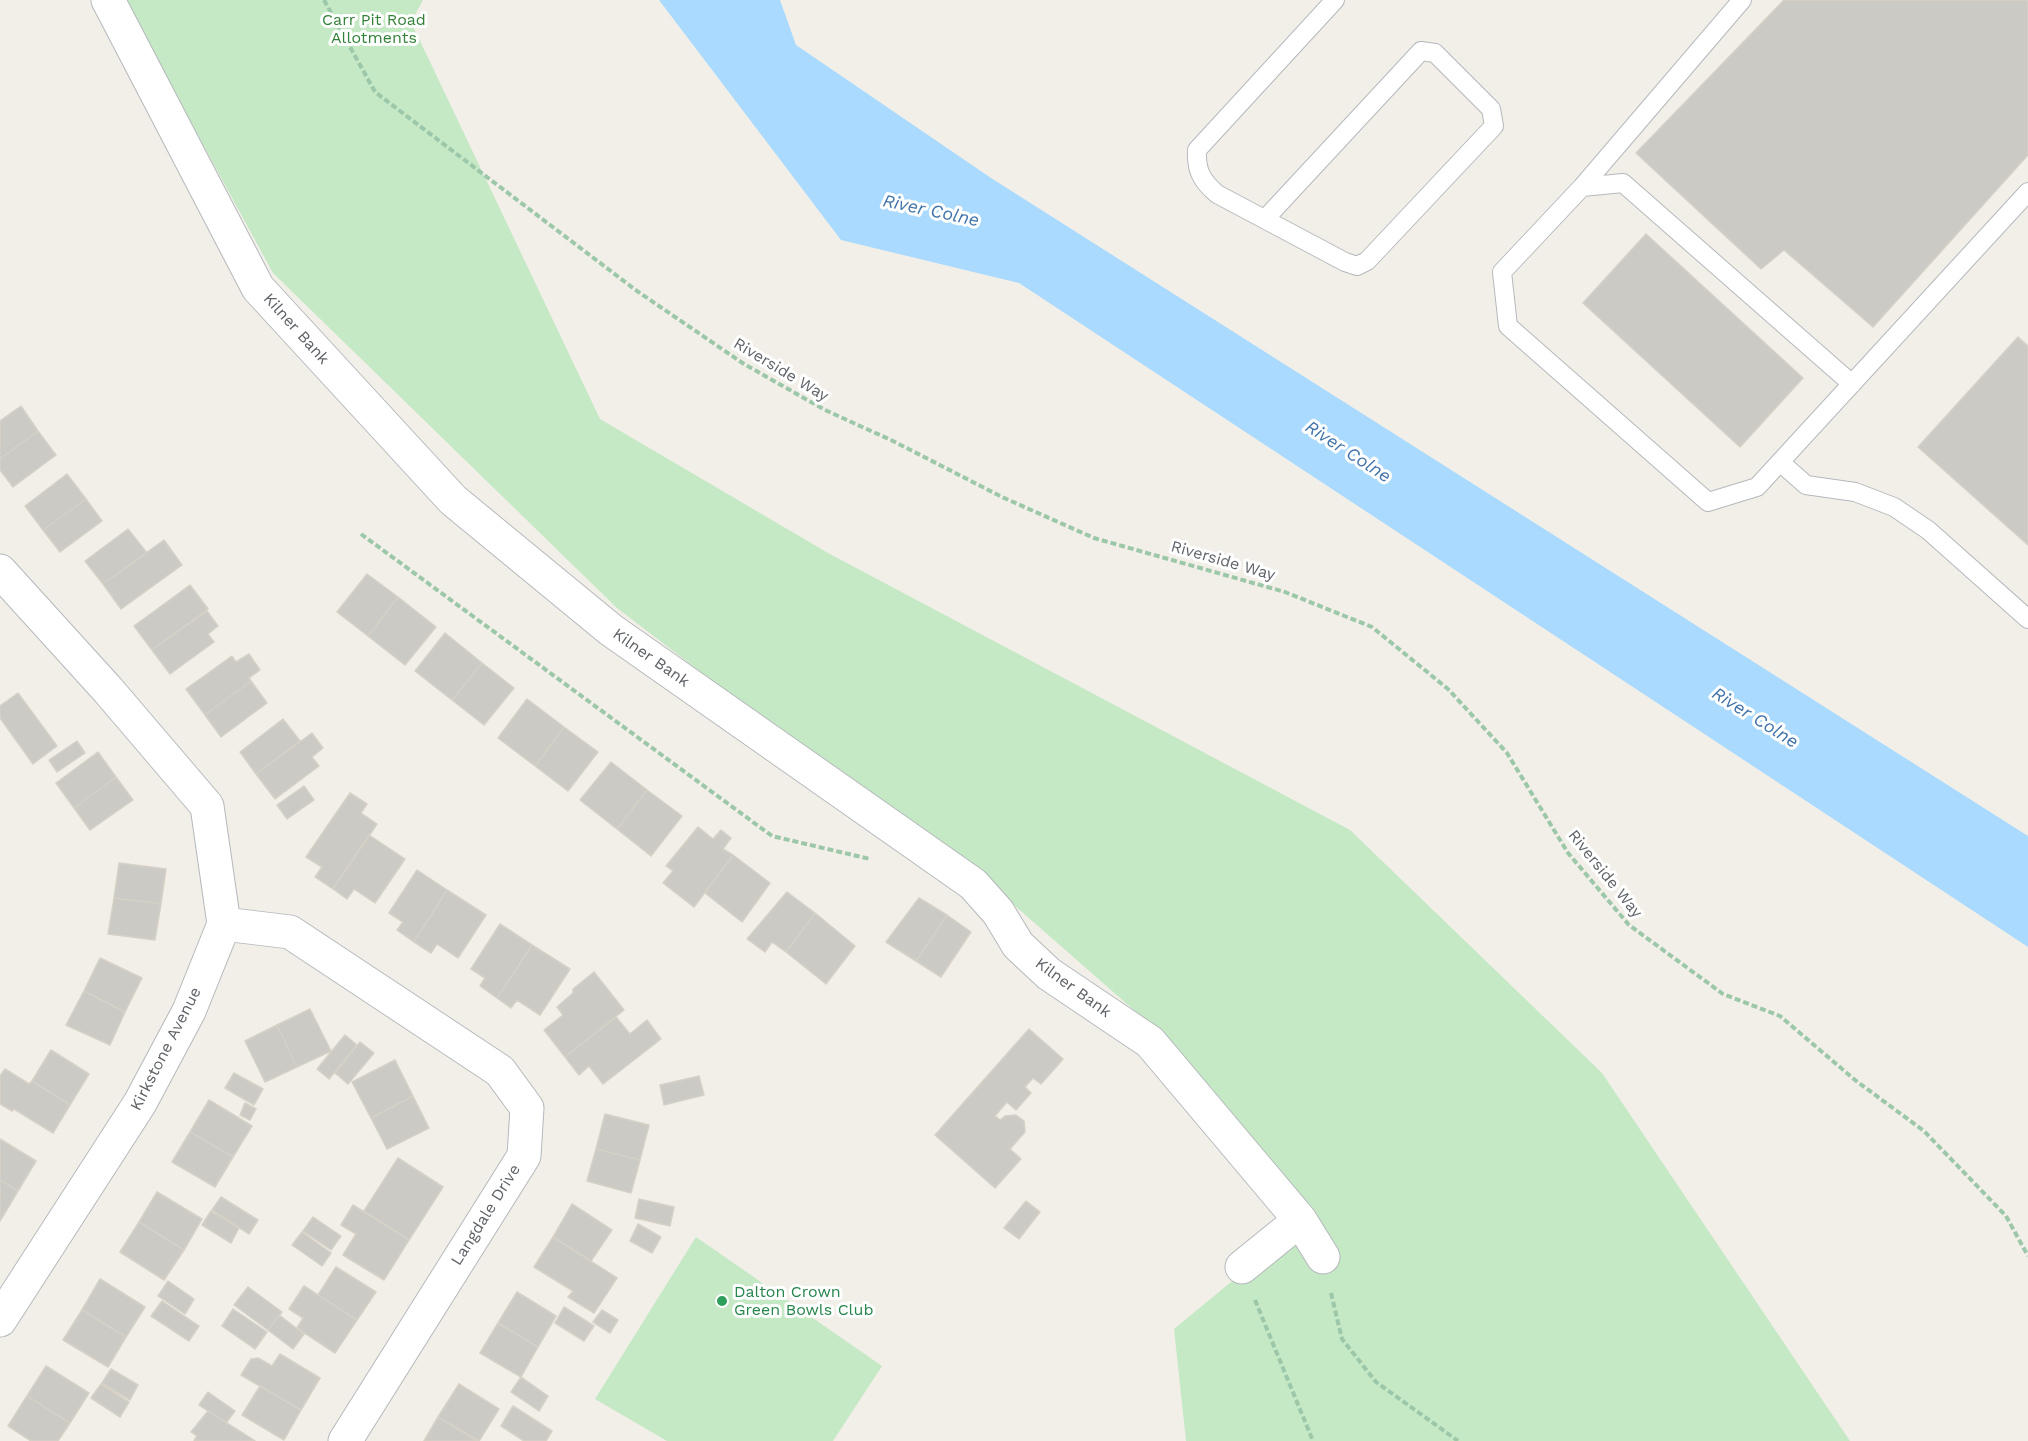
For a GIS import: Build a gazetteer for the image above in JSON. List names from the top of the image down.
{
  "streets": {
    "street": ["Kilner Bank", "Kirkstone Avenue", "Langdale Drive"],
    "path": ["Riverside Way"]
  },
  "crossings": [
    ["Kirkstone Avenue", "Langdale Drive"]
  ],
  "water": ["River Colne"],
  "parks": ["Carr Pit Road Allotments"],
  "places": ["Dalton Crown Green Bowls Club"]
}
